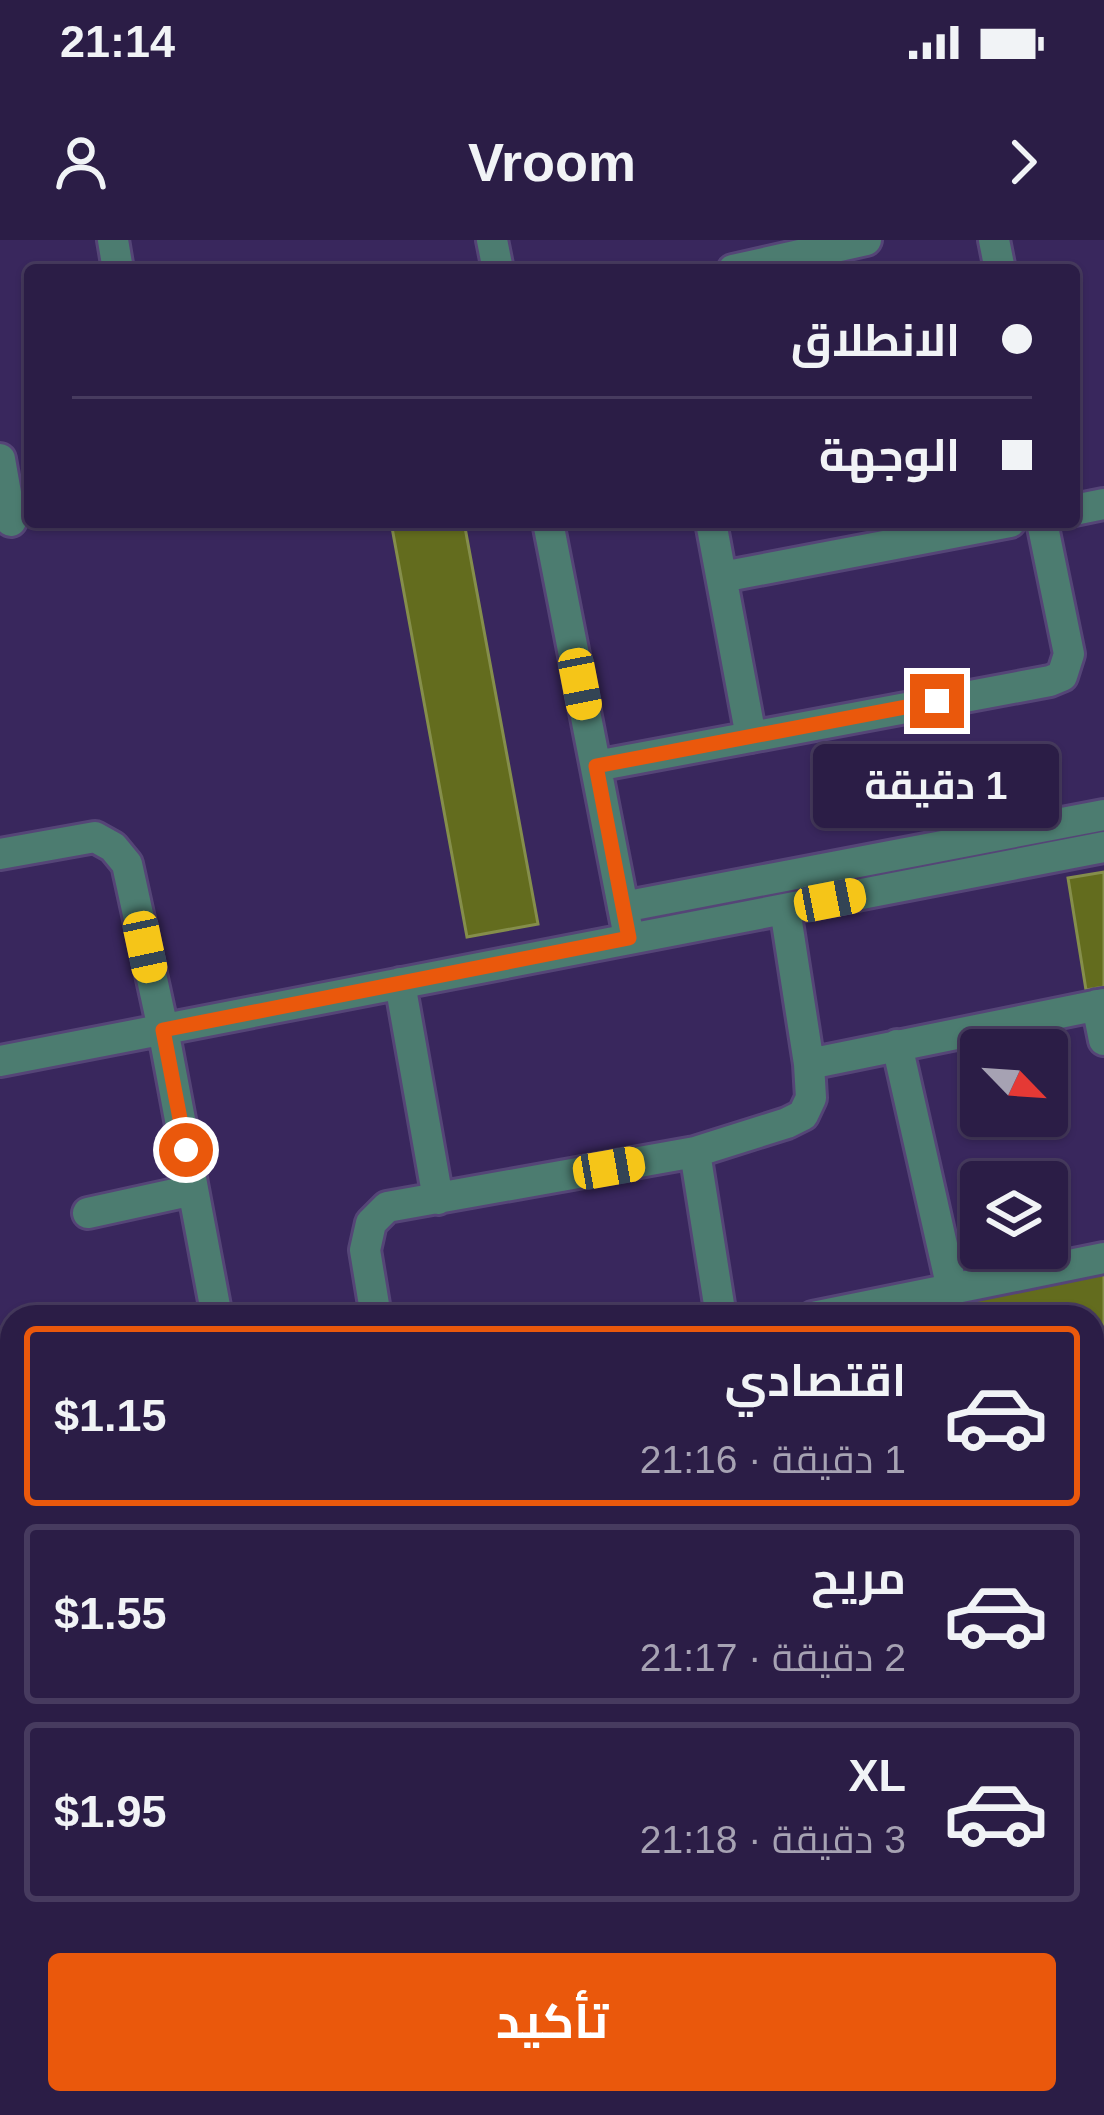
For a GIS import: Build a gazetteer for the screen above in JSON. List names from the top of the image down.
{
  "north": "bottom right",
  "page": {
    "status": "21:14",
    "header": "Vroom",
    "banner": ["الانطلاق", "الوجهة"],
    "bubble": "1 دقيقة",
    "list": [
      {
        "name": "اقتصادي",
        "note": "1 دقيقة · 21:16",
        "value": "$1.15"
      },
      {
        "name": "مريح",
        "note": "2 دقيقة · 21:17",
        "value": "$1.55"
      },
      {
        "name": "XL",
        "note": "3 دقيقة · 21:18",
        "value": "$1.95"
      }
    ],
    "buttons": "تأكيد"
  }
}
